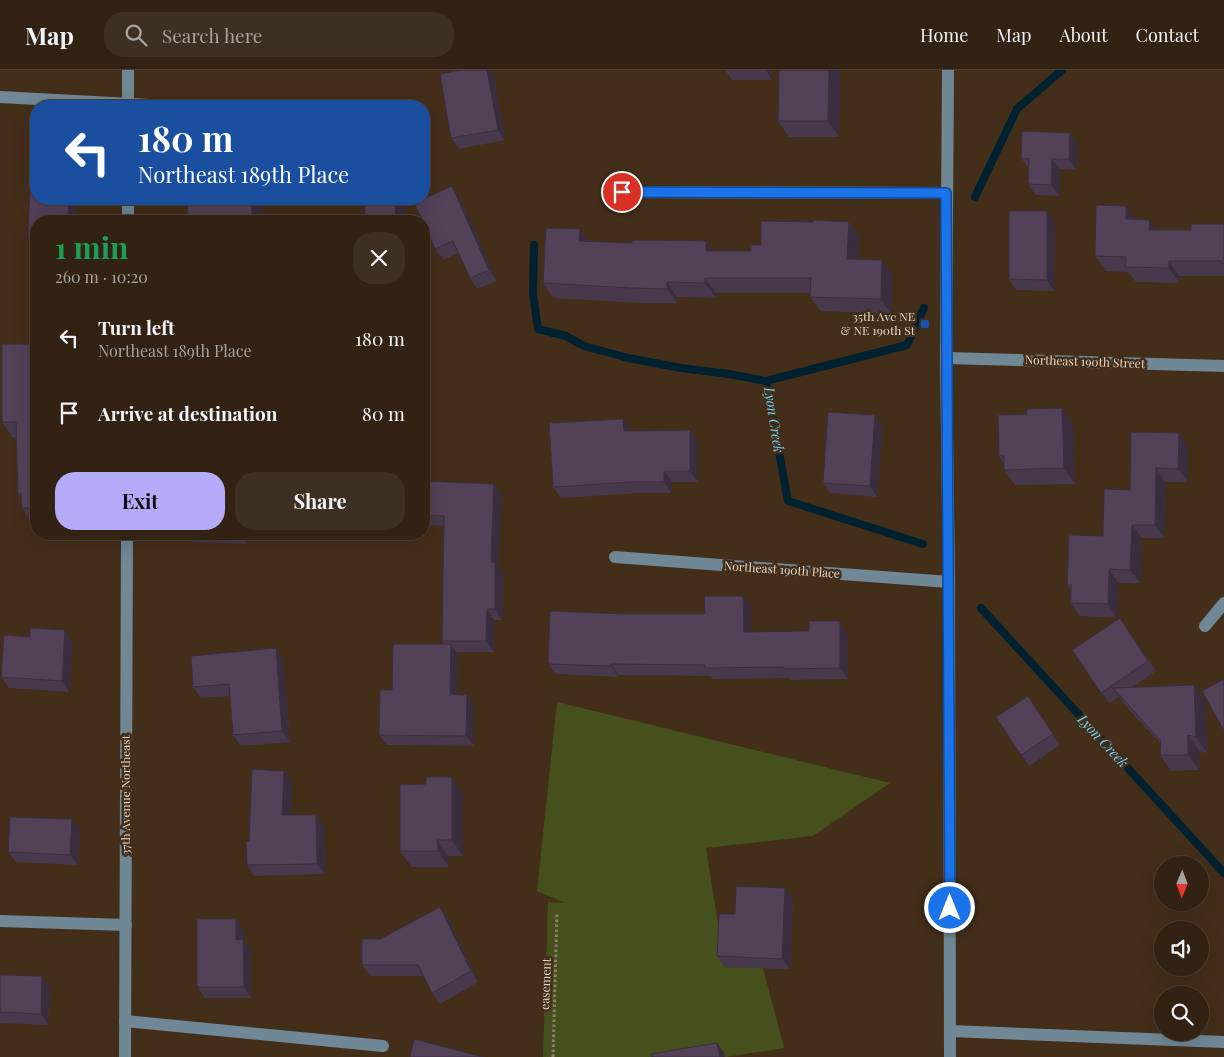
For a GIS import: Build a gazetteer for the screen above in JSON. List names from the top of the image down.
{
  "streets": {
    "street": ["Northeast 190th Street", "Northeast 190th Place", "37th Avenue Northeast"],
    "path": ["easement"]
  },
  "water": ["Lyon Creek"],
  "places": {
    "transit": ["35th Ave NE & NE 190th St"]
  },
  "north": "bottom",
  "page": {
    "header": "Map",
    "search": "Search here",
    "nav": [
      "Home",
      "Map",
      "About",
      "Contact"
    ],
    "turn": ["180 m", "Northeast 189th Place"],
    "heading": ["1 min", "260 m · 10:20"],
    "list": [
      {
        "name": "Turn left",
        "note": "Northeast 189th Place",
        "value": "180 m"
      },
      {
        "name": "Arrive at destination",
        "value": "80 m"
      }
    ],
    "buttons": ["Exit", "Share"]
  }
}
